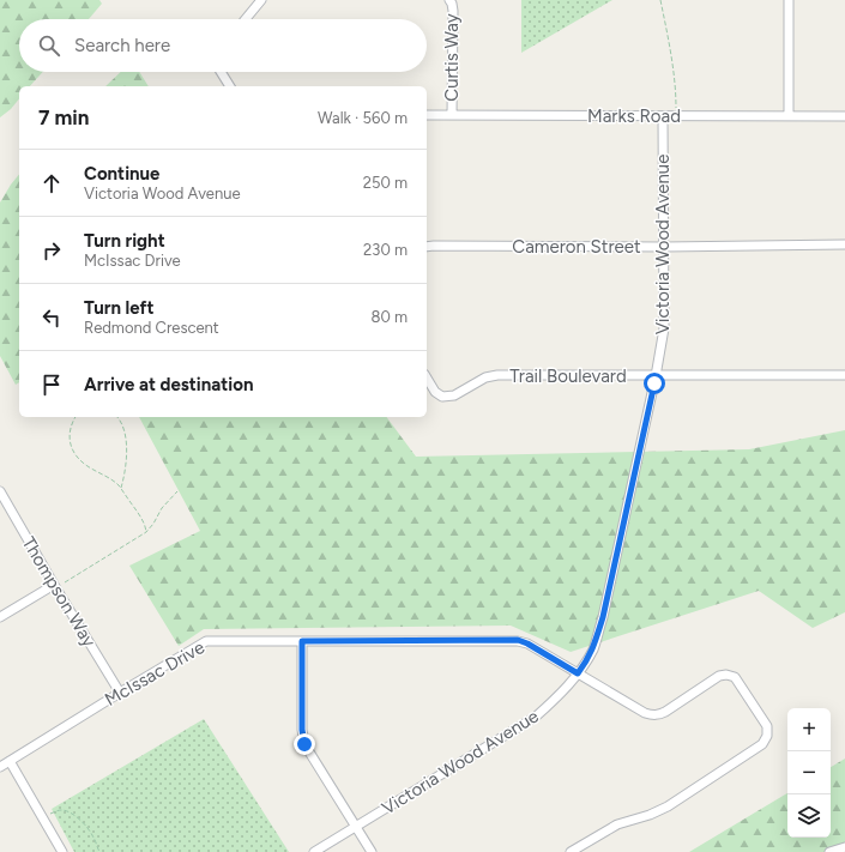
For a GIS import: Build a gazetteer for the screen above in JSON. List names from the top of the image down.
{
  "streets": {
    "street": [
      "Curtis Way",
      "Marks Road",
      "Victoria Wood Avenue",
      "Cameron Street",
      "Trail Boulevard",
      "Thompson Way",
      "McIssac Drive"
    ]
  },
  "crossings": [
    ["Curtis Way", "Marks Road"],
    ["Marks Road", "Victoria Wood Avenue"],
    ["Victoria Wood Avenue", "Cameron Street"],
    ["Victoria Wood Avenue", "Trail Boulevard"],
    ["Victoria Wood Avenue", "McIssac Drive"],
    ["Thompson Way", "McIssac Drive"]
  ],
  "page": {
    "search": "Search here",
    "heading": ["7 min", "Walk · 560 m"],
    "list": [
      ["Continue", "Victoria Wood Avenue", "250 m"],
      ["Turn right", "McIssac Drive", "230 m"],
      ["Turn left", "Redmond Crescent", "80 m"],
      "Arrive at destination"
    ],
    "map_buttons": ["+", "−"]
  }
}
